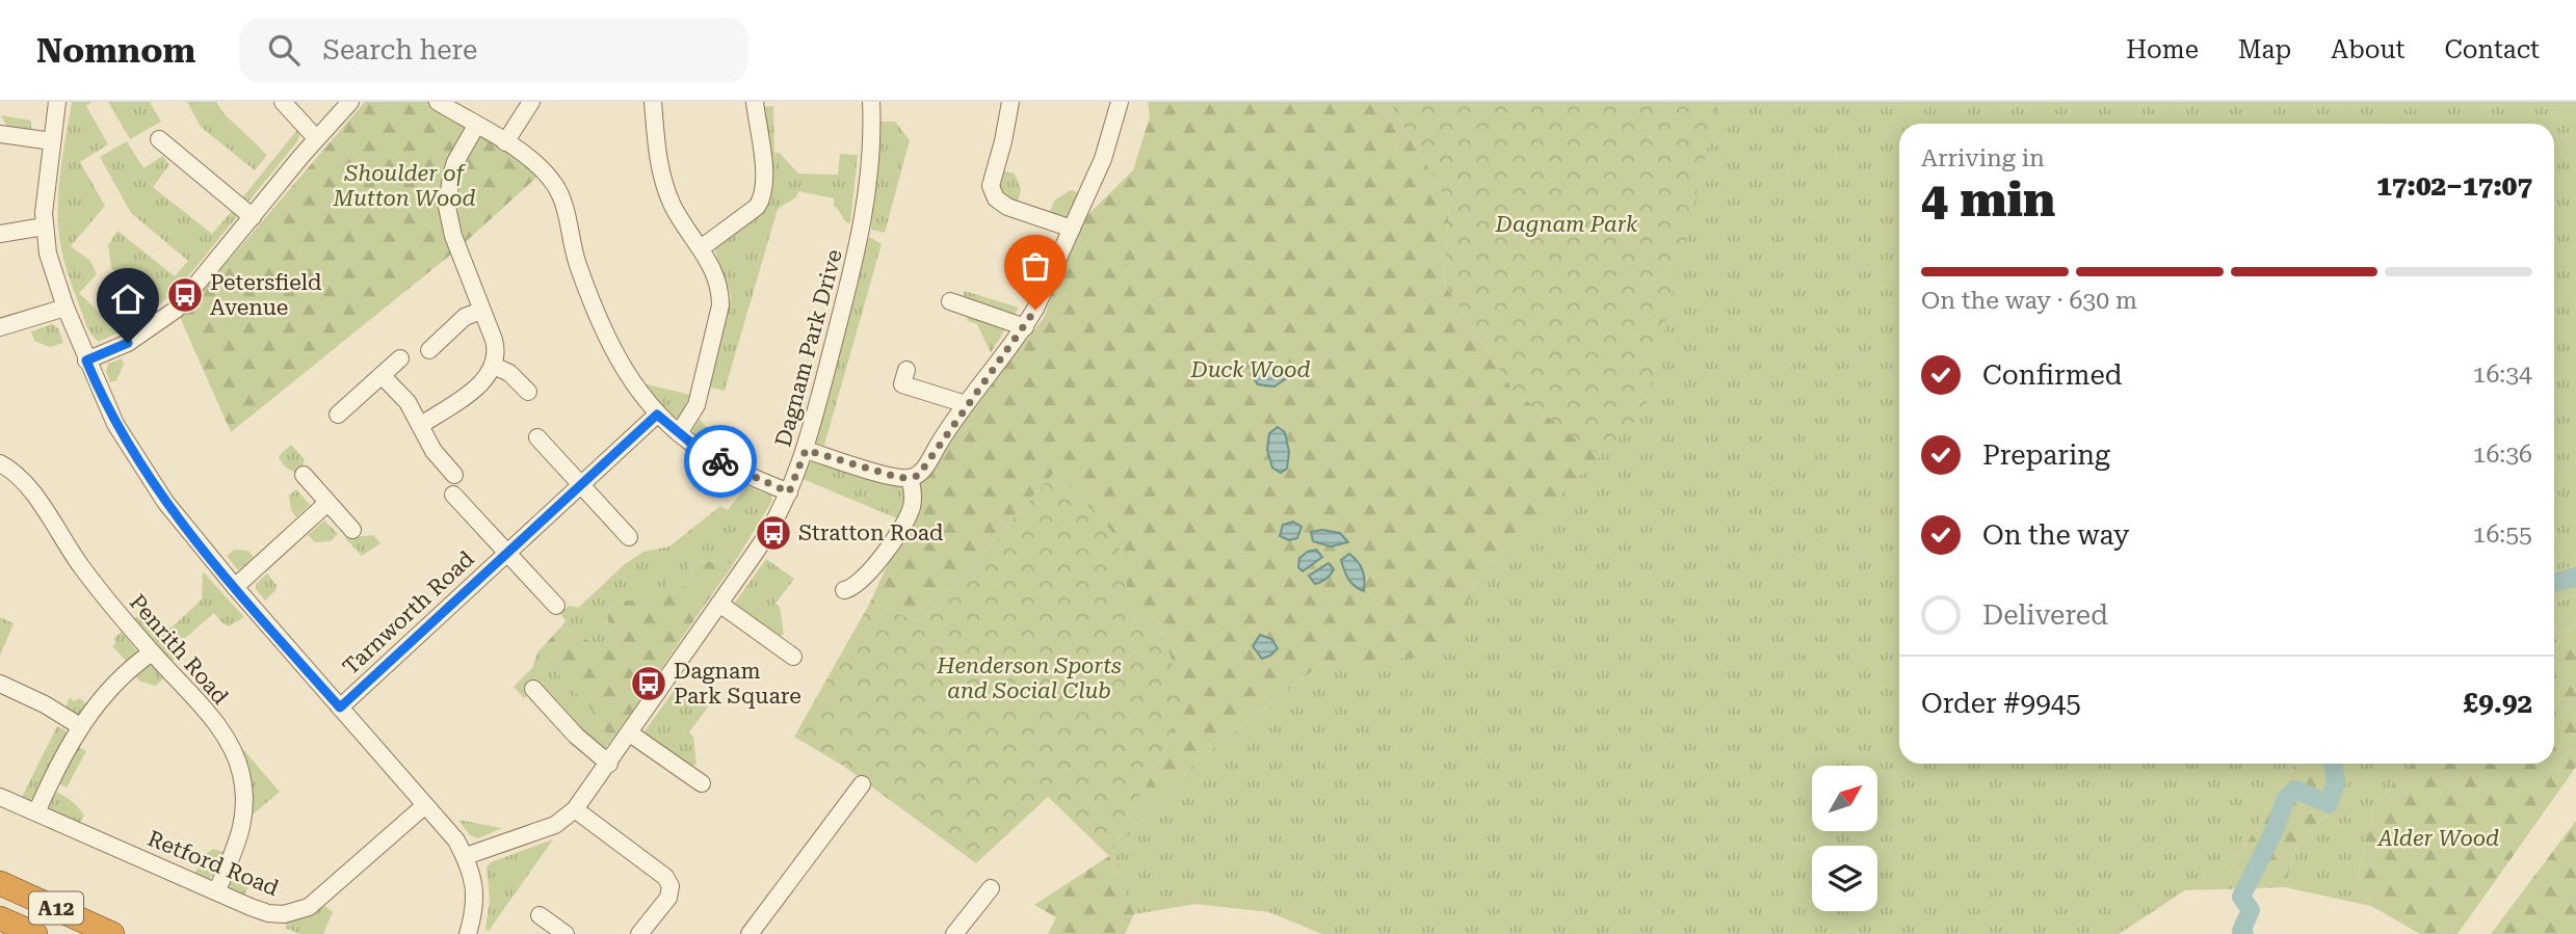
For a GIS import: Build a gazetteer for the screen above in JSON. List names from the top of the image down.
{
  "streets": {
    "highway": ["A12"],
    "street": [
      "Dagnam Park Drive",
      "Tarnworth Road",
      "Penrith Road",
      "Retford Road"
    ]
  },
  "crossings": [
    ["Penrith Road", "Retford Road"]
  ],
  "parks": [
    "Shoulder of Mutton Wood",
    "Dagnam Park",
    "Duck Wood",
    "Henderson Sports and Social Club",
    "Alder Wood"
  ],
  "places": {
    "bus stop": ["Petersfield Avenue", "Stratton Road", "Dagnam Park Square"]
  },
  "north": "top right",
  "page": {
    "header": "Nomnom",
    "search": "Search here",
    "nav": [
      "Home",
      "Map",
      "About",
      "Contact"
    ],
    "heading": ["4 min", "Arriving in", "17:02–17:07"],
    "panel": ["Order #9945", "£9.92"],
    "bar": "On the way · 630 m",
    "list": [
      ["Confirmed", "16:34"],
      ["Preparing", "16:36"],
      ["On the way", "16:55"],
      "Delivered"
    ]
  }
}
